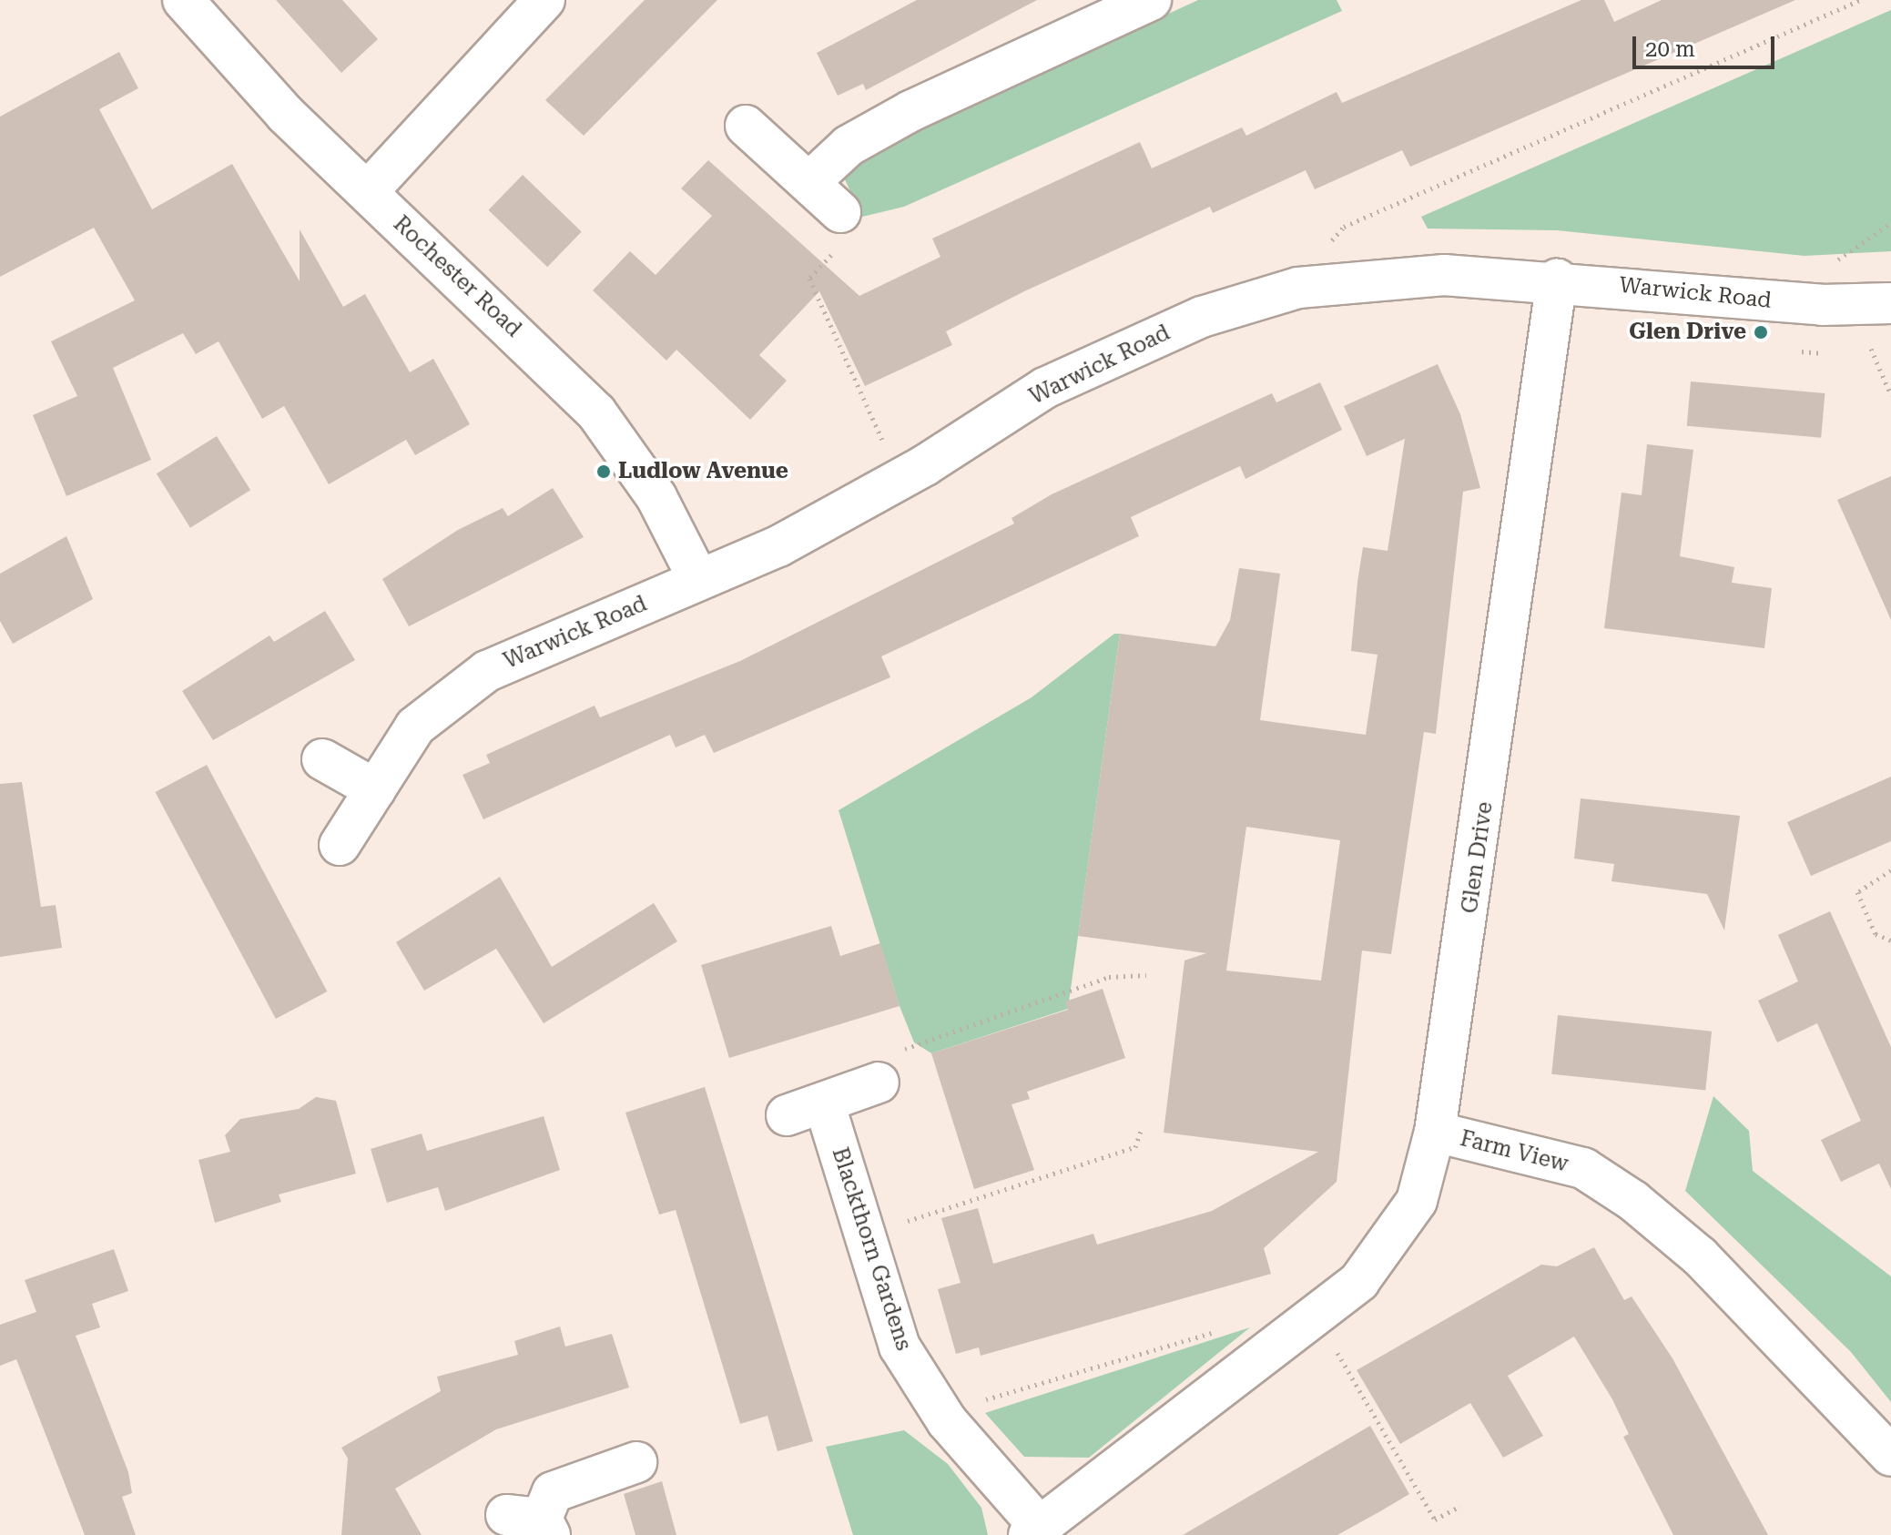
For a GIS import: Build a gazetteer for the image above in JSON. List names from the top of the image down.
{
  "streets": {
    "street": [
      "Rochester Road",
      "Warwick Road",
      "Glen Drive",
      "Farm View",
      "Blackthorn Gardens"
    ]
  },
  "crossings": [
    ["Rochester Road", "Warwick Road"],
    ["Warwick Road", "Glen Drive"],
    ["Glen Drive", "Farm View"],
    ["Farm View", "Blackthorn Gardens"]
  ],
  "places": ["Glen Drive", "Ludlow Avenue"],
  "scale_bar": "20 m"
}
